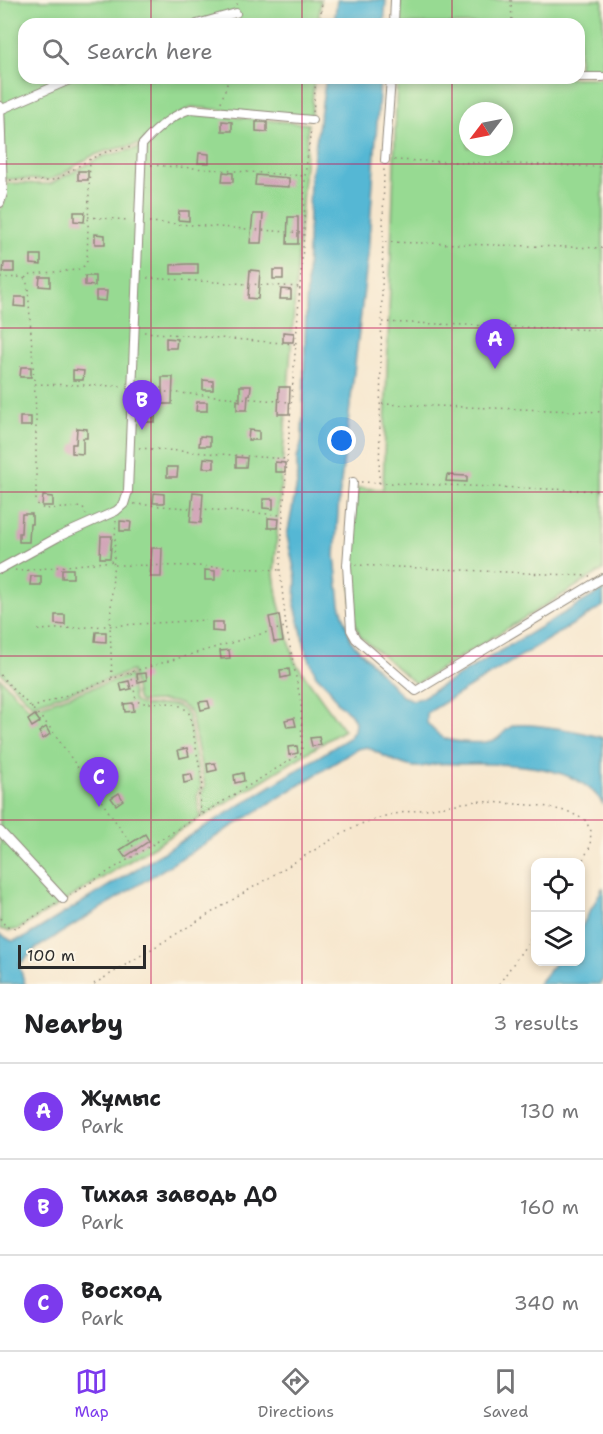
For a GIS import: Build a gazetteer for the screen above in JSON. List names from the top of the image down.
{
  "scale_bar": "100 m",
  "north": "bottom left",
  "page": {
    "search": "Search here",
    "pins": ["A", "B", "C"],
    "scale": "100 m",
    "heading": ["Nearby", "3 results"],
    "list": [
      {
        "mark": "A",
        "name": "Жұмыс",
        "note": "Park",
        "value": "130 m"
      },
      {
        "mark": "B",
        "name": "Тихая заводь ДО",
        "note": "Park",
        "value": "160 m"
      },
      {
        "mark": "C",
        "name": "Восход",
        "note": "Park",
        "value": "340 m"
      }
    ],
    "nav": ["Map", "Directions", "Saved"]
  }
}
